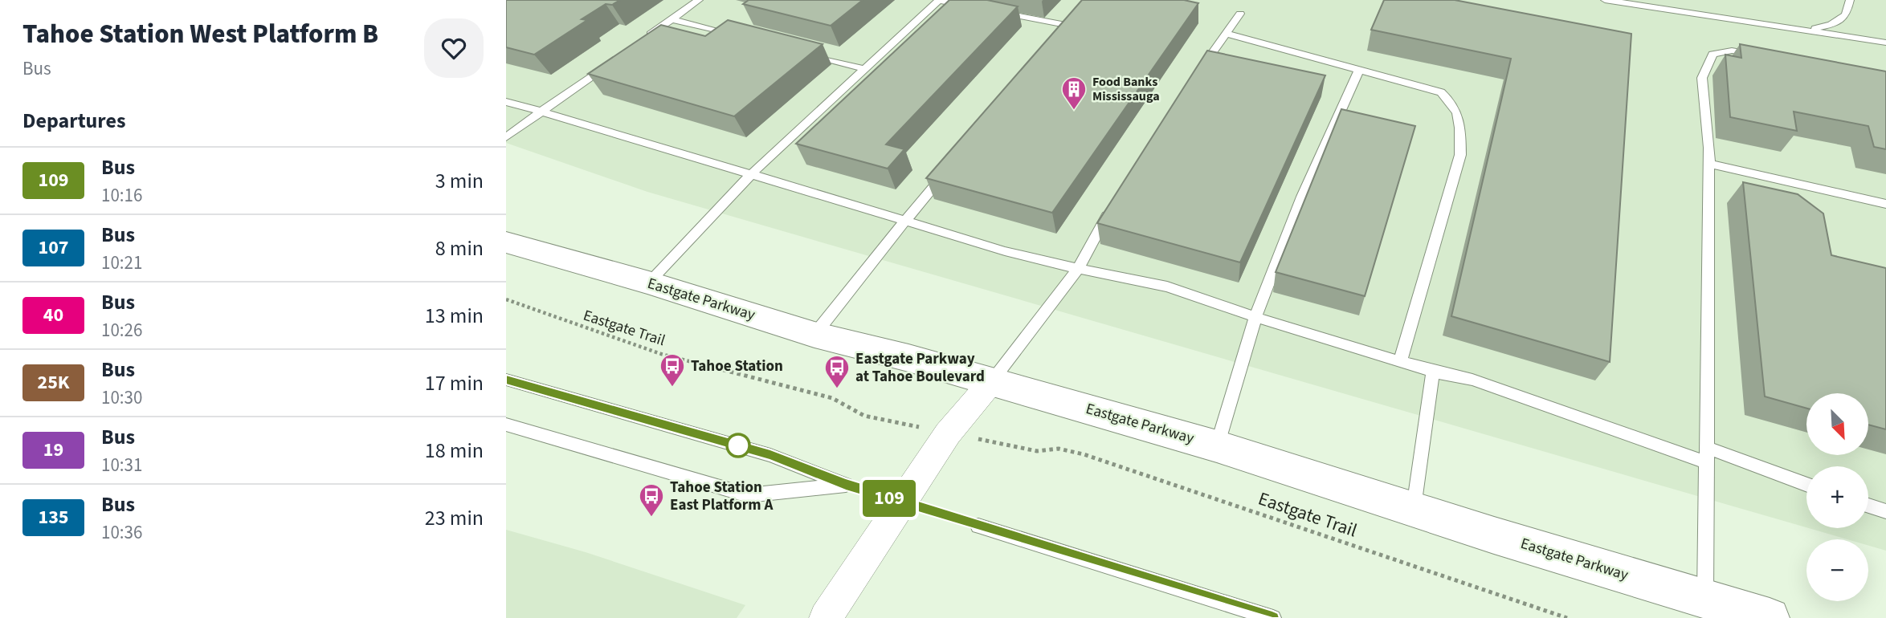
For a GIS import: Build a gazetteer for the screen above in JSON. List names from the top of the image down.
{
  "streets": {
    "main road": ["Eastgate Parkway"],
    "path": ["Eastgate Trail"]
  },
  "places": {
    "building": ["Food Banks Mississauga"],
    "bus stop": ["Tahoe Station", "Eastgate Parkway at Tahoe Boulevard", "Tahoe Station East Platform A"]
  },
  "lines": ["bus line 109"],
  "north": "bottom right",
  "page": {
    "heading": [
      ["Tahoe Station West Platform B", "Bus"],
      "Departures"
    ],
    "on_map": "109",
    "list": [
      {
        "mark": "109",
        "name": "Bus",
        "note": "10:16",
        "value": "3 min"
      },
      {
        "mark": "107",
        "name": "Bus",
        "note": "10:21",
        "value": "8 min"
      },
      {
        "mark": "40",
        "name": "Bus",
        "note": "10:26",
        "value": "13 min"
      },
      {
        "mark": "25K",
        "name": "Bus",
        "note": "10:30",
        "value": "17 min"
      },
      {
        "mark": "19",
        "name": "Bus",
        "note": "10:31",
        "value": "18 min"
      },
      {
        "mark": "135",
        "name": "Bus",
        "note": "10:36",
        "value": "23 min"
      }
    ],
    "map_buttons": ["+", "−"]
  }
}
